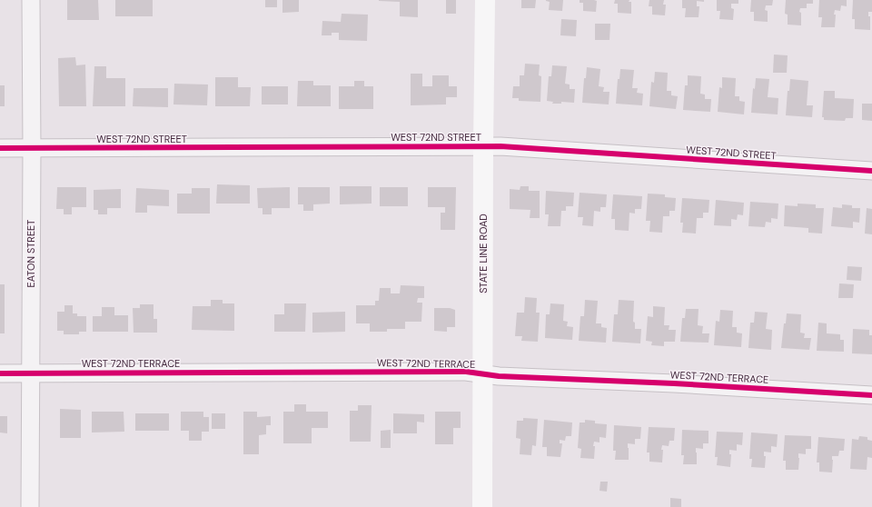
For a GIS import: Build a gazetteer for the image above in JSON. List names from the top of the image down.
{
  "streets": {
    "main road": ["STATE LINE ROAD"],
    "street": ["WEST 72ND STREET", "EATON STREET", "WEST 72ND TERRACE"]
  },
  "crossings": [
    ["WEST 72ND STREET", "EATON STREET"],
    ["WEST 72ND STREET", "STATE LINE ROAD"],
    ["EATON STREET", "WEST 72ND TERRACE"],
    ["STATE LINE ROAD", "WEST 72ND TERRACE"]
  ]
}
